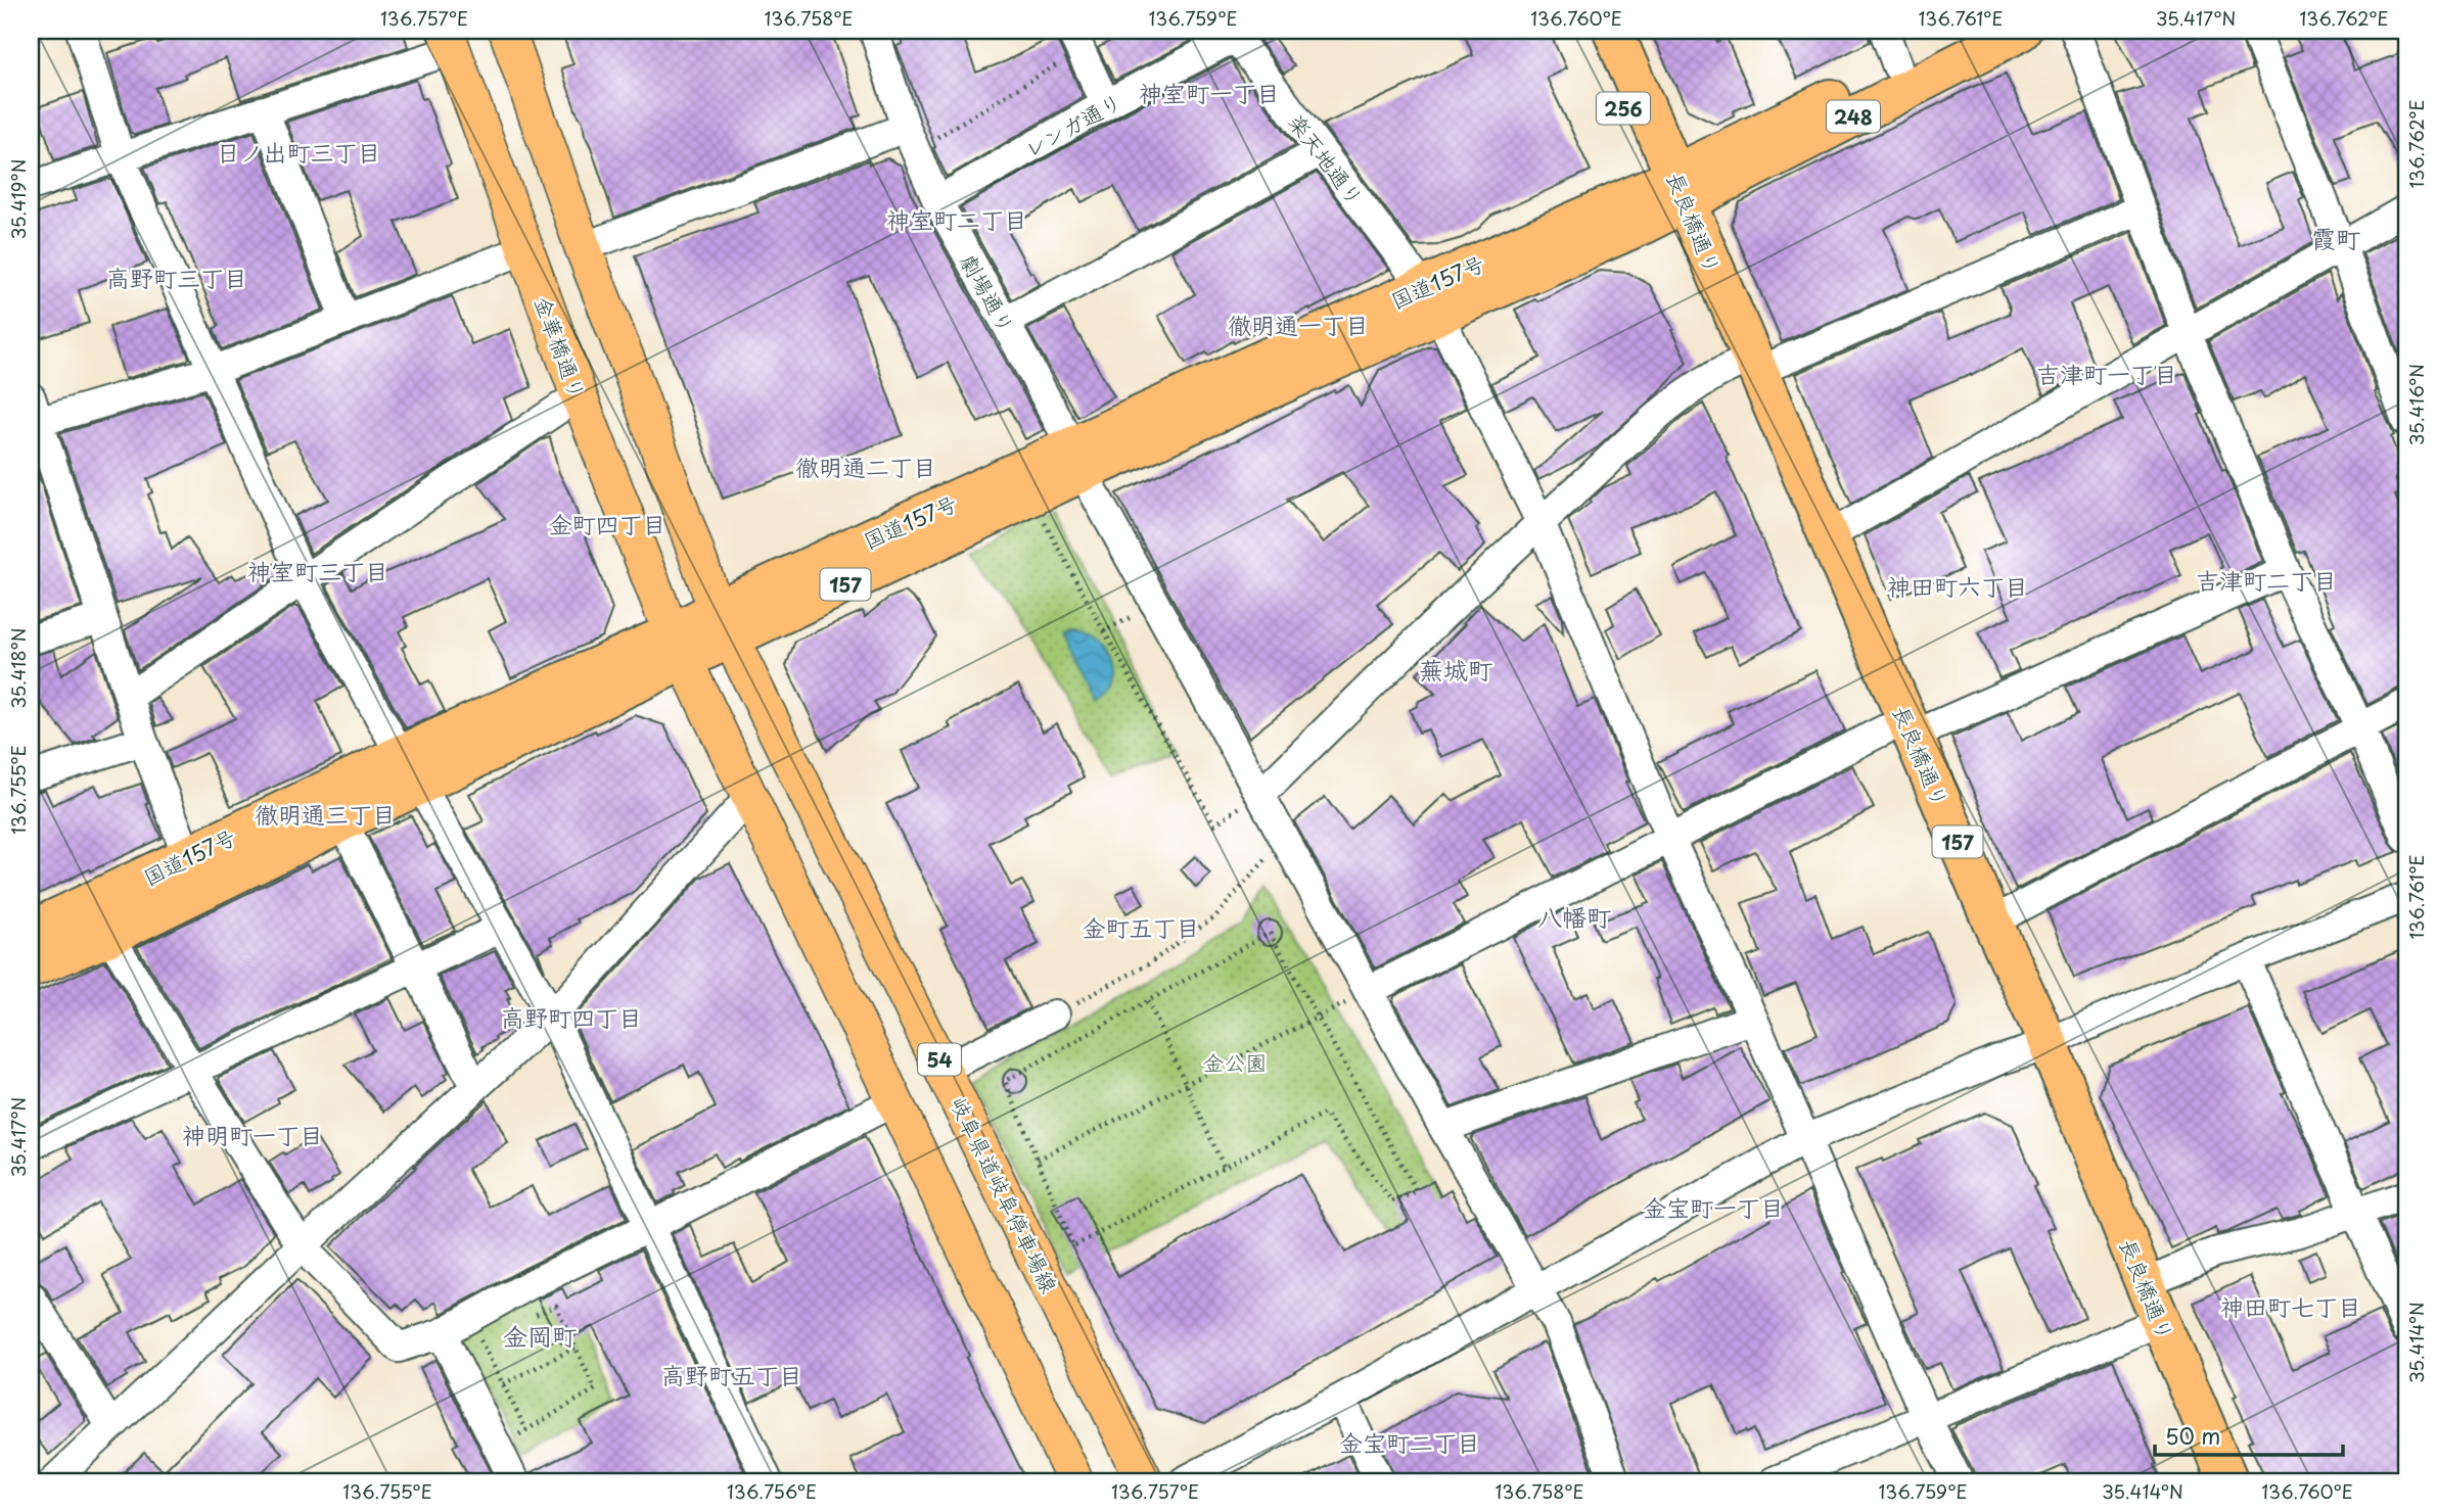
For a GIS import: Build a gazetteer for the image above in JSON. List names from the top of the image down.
{
  "streets": {
    "highway": [
      "256",
      "248",
      "長良橋通り",
      "国道157号",
      "157"
    ],
    "main road": ["金華橋通り", "54", "岐阜県道岐阜停車場線"],
    "street": ["レンガ通り", "楽天地通り", "劇場通り"]
  },
  "crossings": [
    ["248", "長良橋通り"],
    ["248", "国道157号"],
    ["レンガ通り", "楽天地通り"],
    ["レンガ通り", "劇場通り"],
    ["楽天地通り", "国道157号"],
    ["長良橋通り", "国道157号"],
    ["国道157号", "劇場通り"],
    ["国道157号", "金華橋通り"],
    ["国道157号", "岐阜県道岐阜停車場線"]
  ],
  "districts": [
    "神室町一丁目",
    "日ノ出町三丁目",
    "神室町二丁目",
    "霞町",
    "高野町三丁目",
    "徹明通一丁目",
    "吉津町一丁目",
    "徹明通二丁目",
    "金町四丁目",
    "神室町三丁目",
    "吉津町二丁目",
    "神田町六丁目",
    "蕪城町",
    "徹明通三丁目",
    "八幡町",
    "金町五丁目",
    "高野町四丁目",
    "神明町一丁目",
    "金宝町一丁目",
    "神田町七丁目",
    "金岡町",
    "高野町五丁目",
    "金宝町二丁目"
  ],
  "parks": ["金公園"],
  "scale_bar": "50 m",
  "coordinates": [
    "136.757°E",
    "136.758°E",
    "136.759°E",
    "136.760°E",
    "136.761°E",
    "35.417°N",
    "136.762°E",
    "35.419°N",
    "35.416°N",
    "35.418°N",
    "136.755°E",
    "35.414°N",
    "136.756°E"
  ]
}
